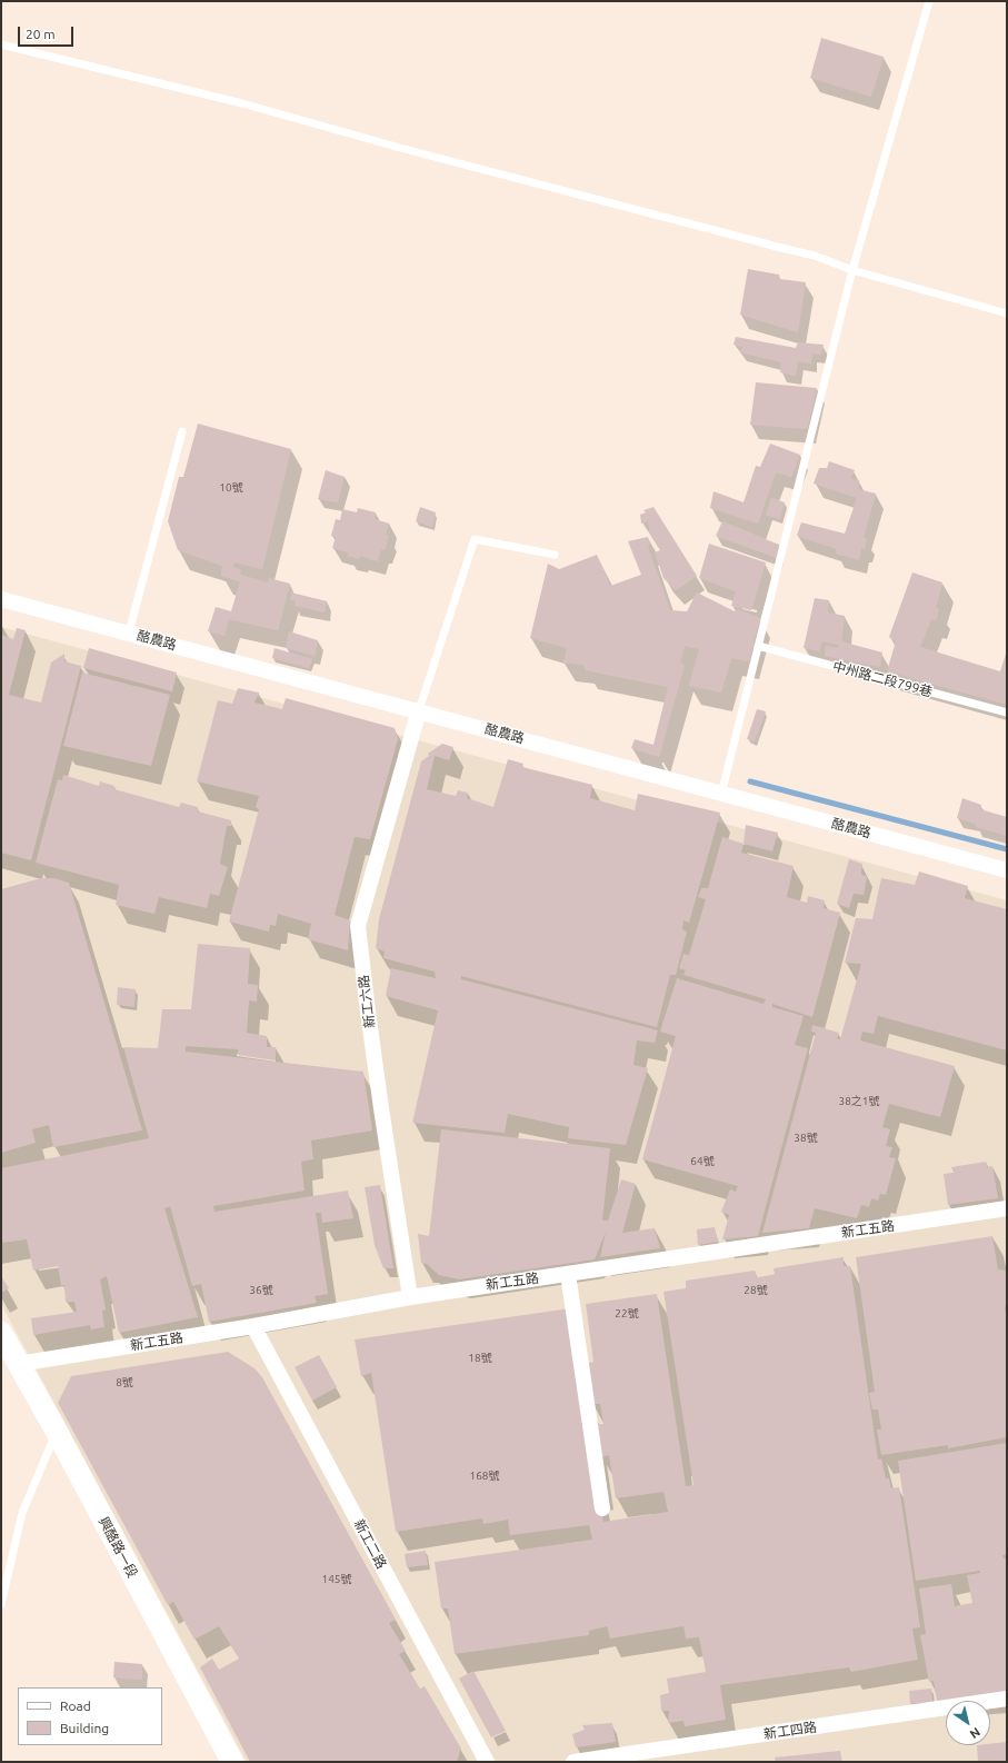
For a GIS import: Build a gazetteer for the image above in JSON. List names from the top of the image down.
{
  "streets": {
    "street": [
      "酪農路",
      "新工六路",
      "新工五路",
      "新工二路",
      "興酪路一段",
      "新工四路"
    ],
    "lane": ["中州路二段799巷"]
  },
  "crossings": [
    ["酪農路", "新工六路"],
    ["新工六路", "新工五路"],
    ["新工五路", "新工二路"],
    ["新工五路", "興酪路一段"]
  ],
  "house_numbers": [
    "10號",
    "38之1號",
    "38號",
    "64號",
    "36號",
    "28號",
    "22號",
    "18號",
    "8號",
    "168號",
    "145號"
  ],
  "legend": ["Road", "Building"],
  "scale_bar": "20 m",
  "north": "bottom right"
}
